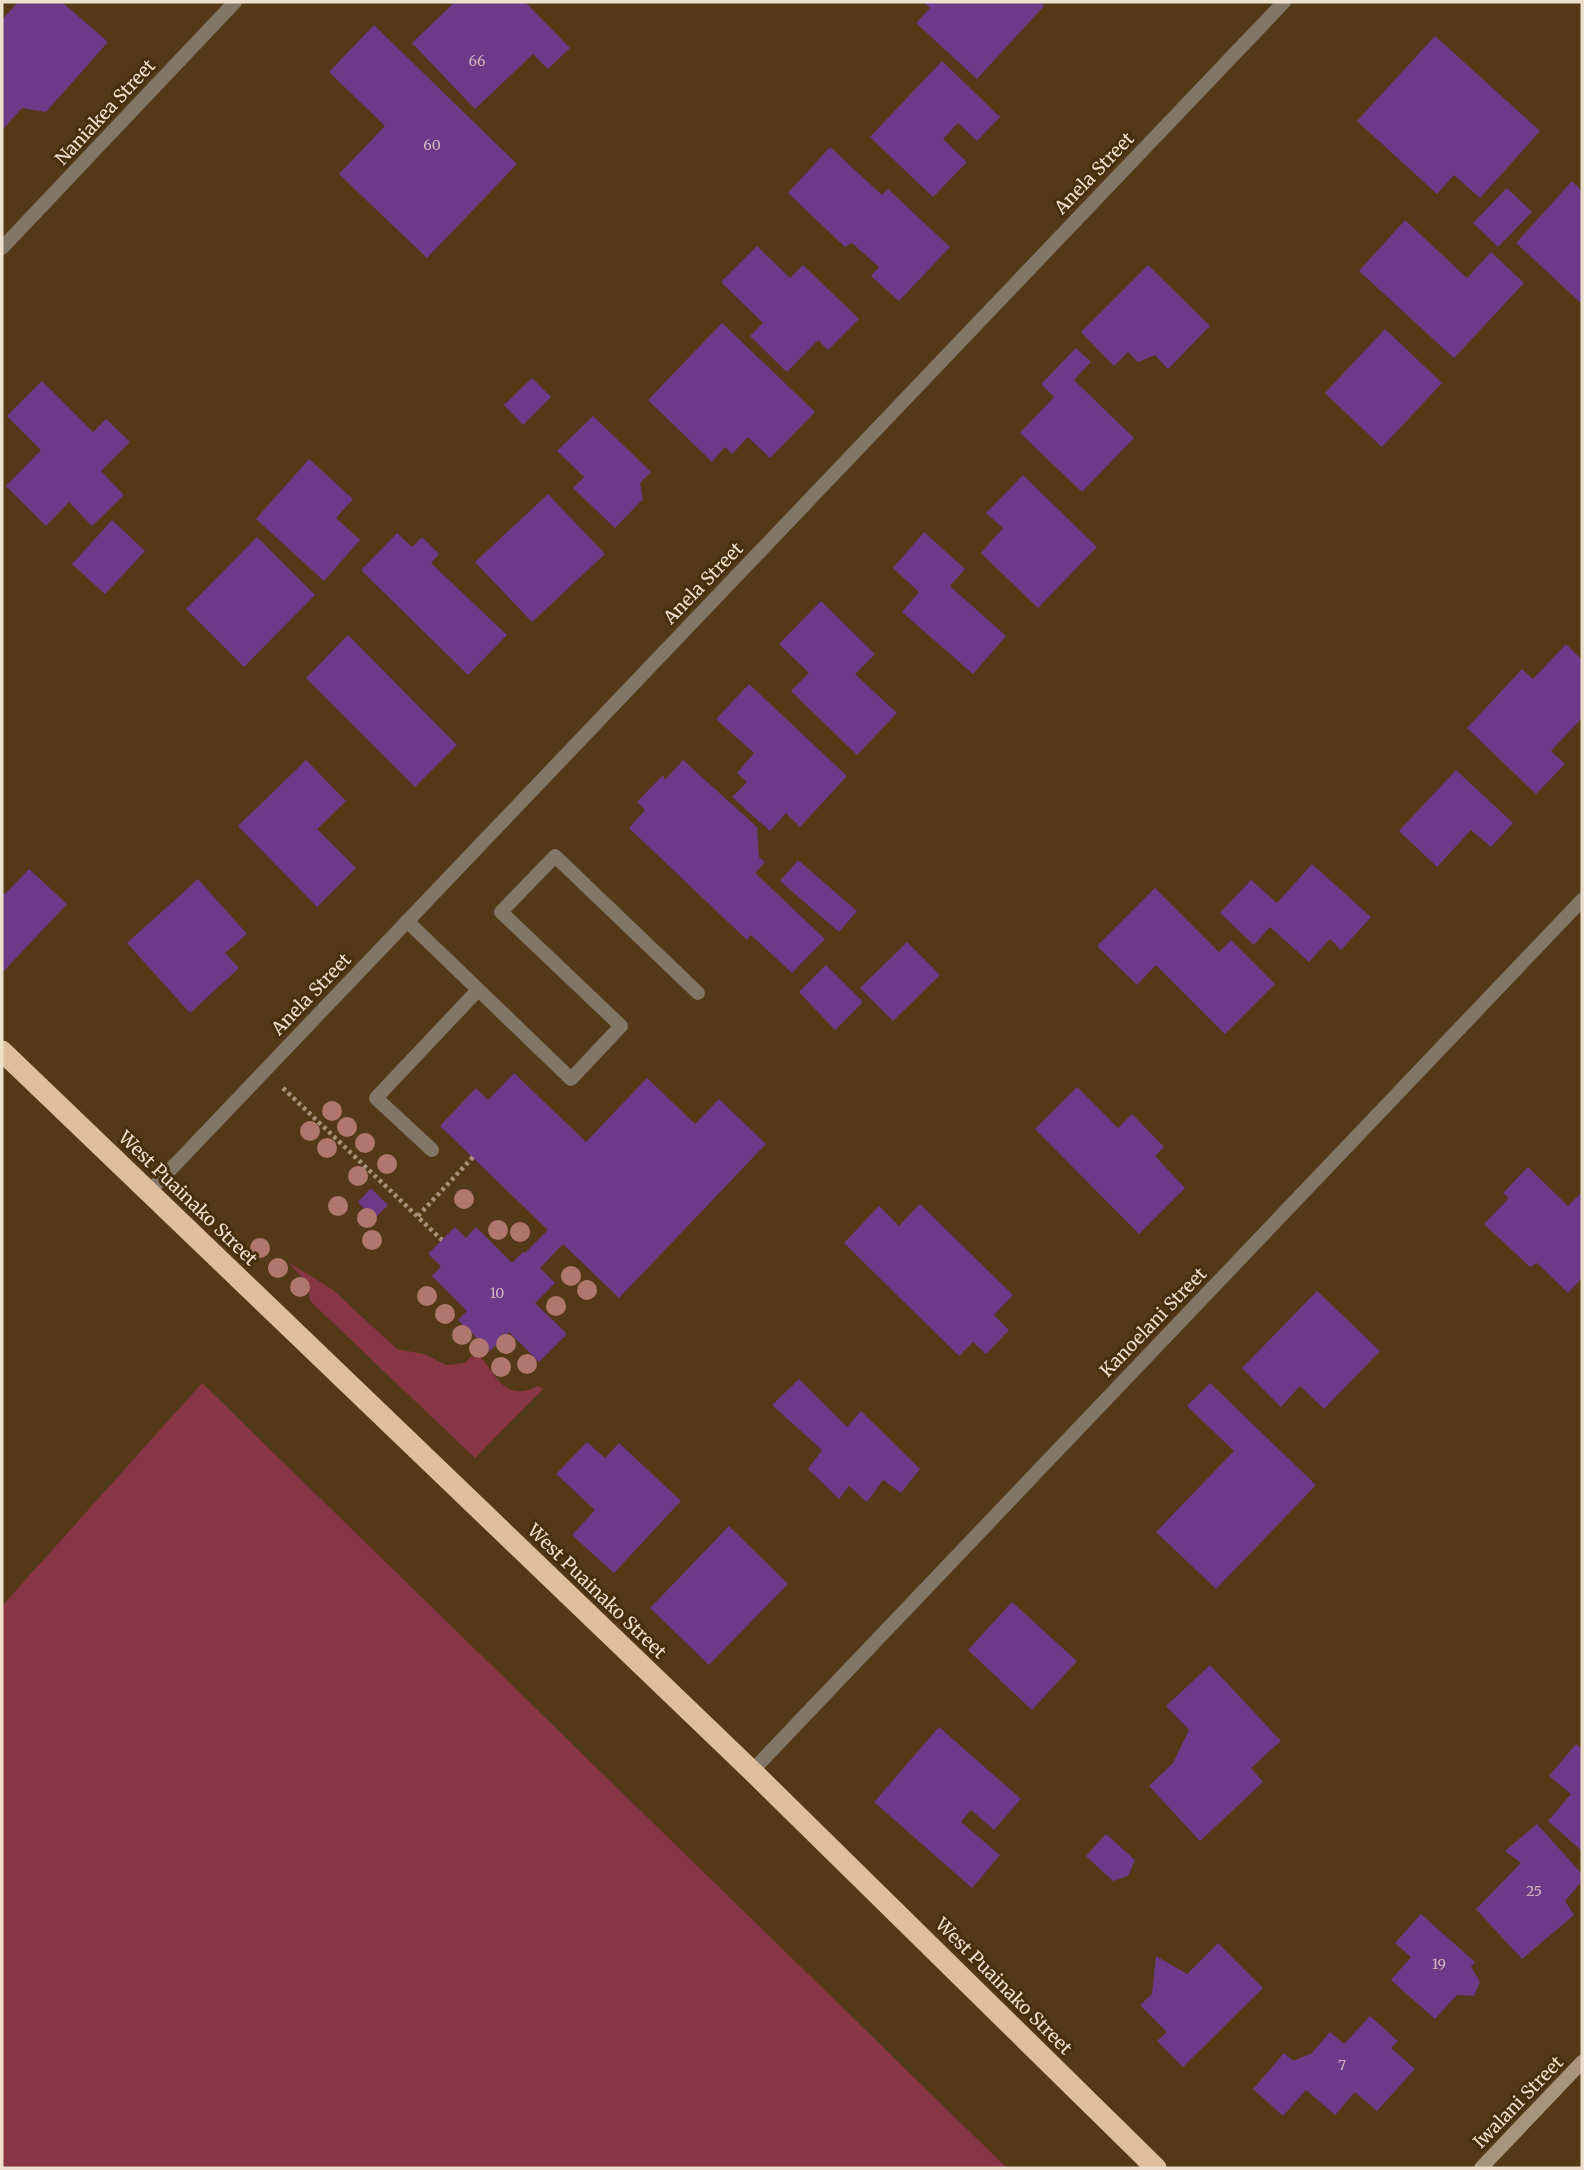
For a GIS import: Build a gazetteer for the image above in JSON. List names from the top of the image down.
{
  "streets": {
    "highway": ["West Puainako Street"],
    "street": [
      "Naniakea Street",
      "Anela Street",
      "Kanoelani Street",
      "Iwalani Street"
    ]
  },
  "crossings": [
    ["Anela Street", "West Puainako Street"],
    ["West Puainako Street", "Kanoelani Street"]
  ],
  "house_numbers": [
    "66",
    "60",
    "10",
    "25",
    "19",
    "7"
  ]
}
